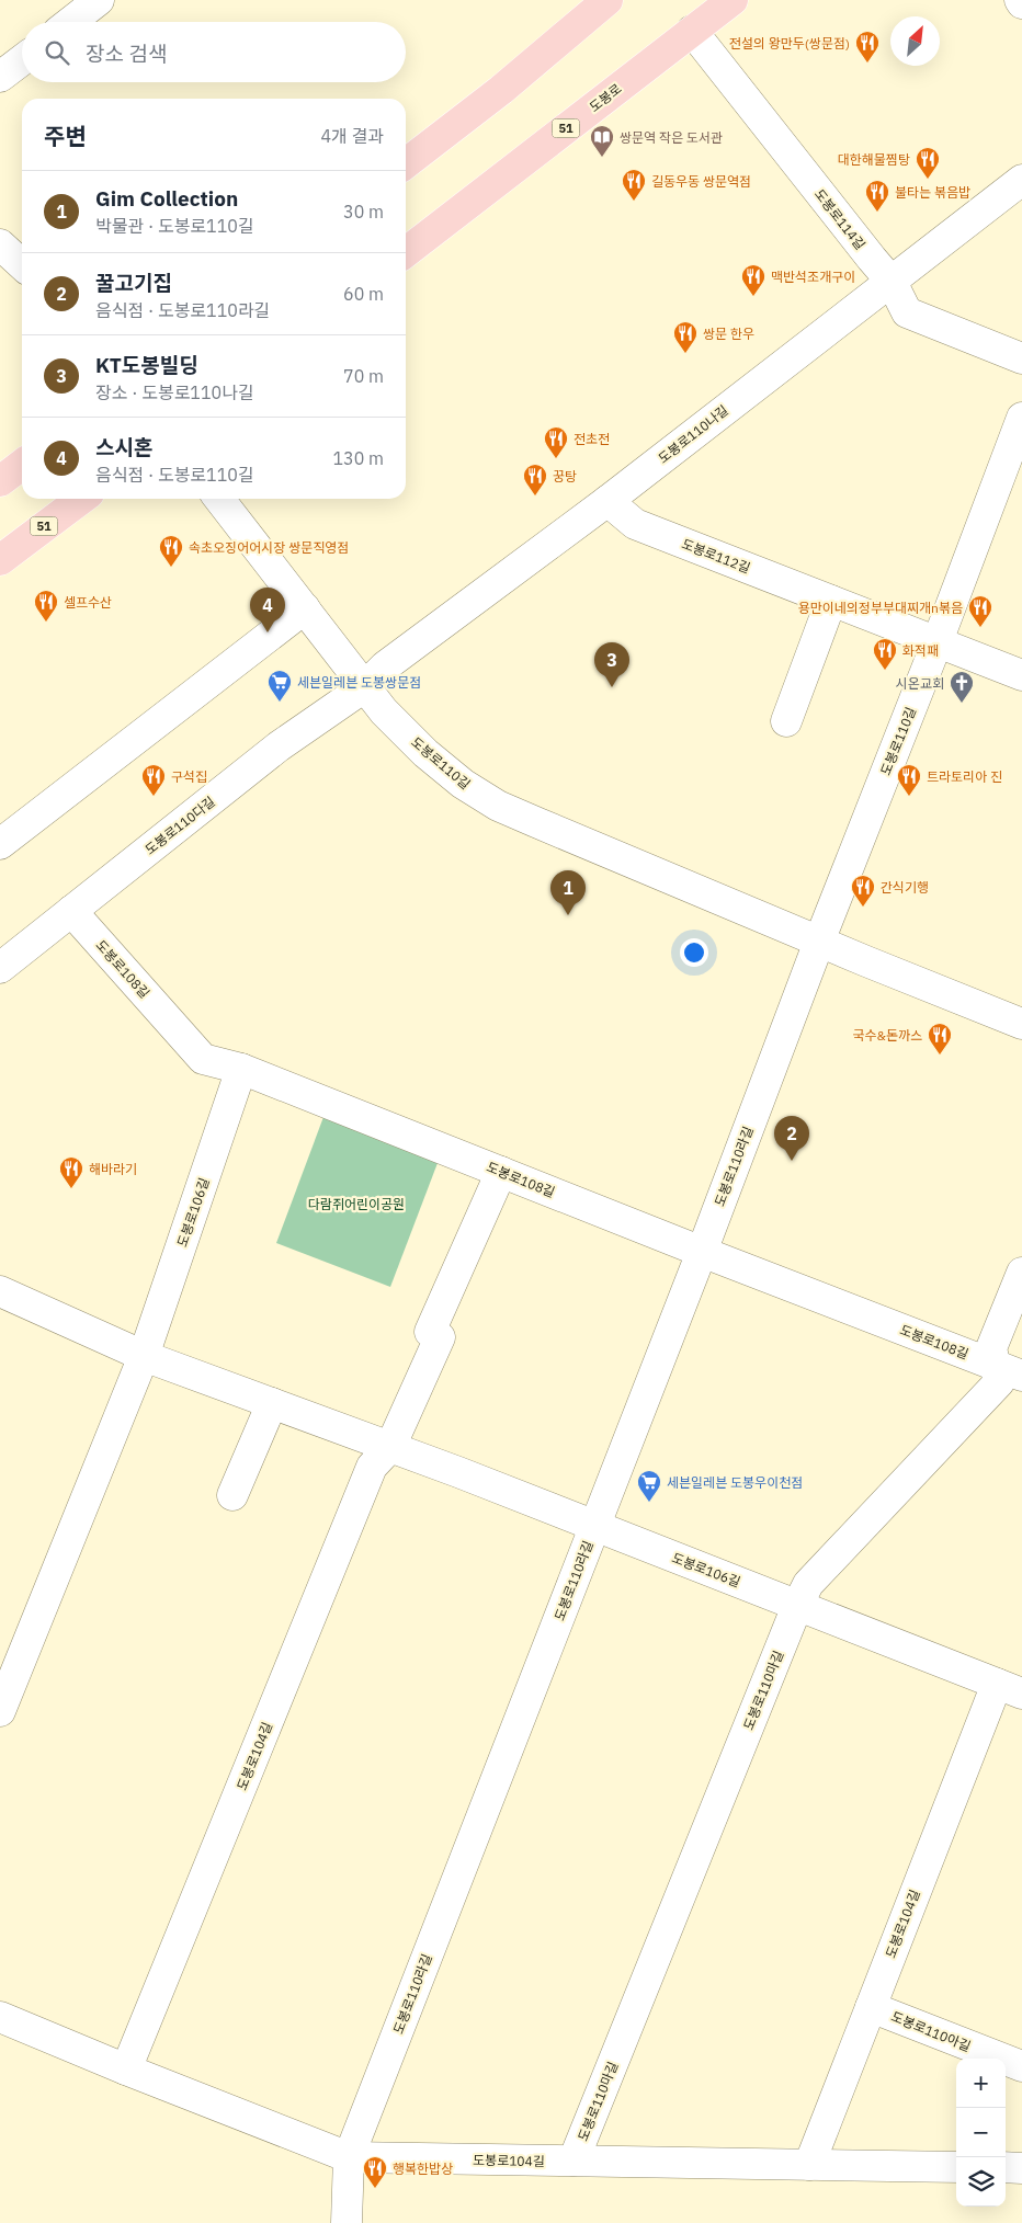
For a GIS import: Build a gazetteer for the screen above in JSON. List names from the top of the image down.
{
  "streets": {
    "main road": ["도봉로", "51"],
    "street": [
      "도봉로114길",
      "도봉로110나길",
      "도봉로112길",
      "도봉로110길",
      "도봉로110다길",
      "도봉로108길",
      "도봉로110라길",
      "도봉로106길",
      "도봉로110마길",
      "도봉로104길",
      "도봉로110아길"
    ]
  },
  "crossings": [
    ["도봉로", "도봉로114길"],
    ["도봉로114길", "도봉로110나길"],
    ["도봉로110나길", "도봉로112길"],
    ["도봉로110나길", "도봉로110길"],
    ["도봉로110나길", "도봉로110다길"],
    ["도봉로112길", "도봉로110길"],
    ["도봉로110길", "도봉로110다길"],
    ["도봉로110길", "도봉로110라길"],
    ["도봉로110다길", "도봉로108길"],
    ["도봉로108길", "도봉로110라길"],
    ["도봉로108길", "도봉로106길"],
    ["도봉로108길", "도봉로110마길"],
    ["도봉로110라길", "도봉로106길"],
    ["도봉로110라길", "도봉로104길"],
    ["도봉로106길", "도봉로110마길"],
    ["도봉로106길", "도봉로104길"],
    ["도봉로110마길", "도봉로104길"],
    ["도봉로104길", "도봉로110아길"]
  ],
  "parks": ["다람쥐어린이공원"],
  "places": {
    "restaurant": [
      "전설의 왕만두(쌍문점)",
      "대한해물찜탕",
      "길동우동 쌍문역점",
      "불타는 볶음밥",
      "맥반석조개구이",
      "쌍문 한우",
      "전초전",
      "꿍탕",
      "속초오징어어시장 쌍문직영점",
      "셀프수산",
      "용만이네의정부부대찌개n볶음",
      "화적패",
      "구석집",
      "트라토리아 진",
      "간식기행",
      "국수&돈까스",
      "해바라기",
      "행복한밥상"
    ],
    "library": ["쌍문역 작은 도서관"],
    "supermarket": ["세븐일레븐 도봉쌍문점", "세븐일레븐 도봉우이천점"],
    "church": ["시온교회"]
  },
  "north": "top right",
  "page": {
    "search": "장소 검색",
    "heading": ["주변", "4개 결과"],
    "list": [
      {
        "mark": "1",
        "name": "Gim Collection",
        "note": "박물관 · 도봉로110길",
        "value": "30 m"
      },
      {
        "mark": "2",
        "name": "꿀고기집",
        "note": "음식점 · 도봉로110라길",
        "value": "60 m"
      },
      {
        "mark": "3",
        "name": "KT도봉빌딩",
        "note": "장소 · 도봉로110나길",
        "value": "70 m"
      },
      {
        "mark": "4",
        "name": "스시혼",
        "note": "음식점 · 도봉로110길",
        "value": "130 m"
      }
    ],
    "pins": [
      "4",
      "3",
      "1",
      "2"
    ],
    "map_buttons": ["+", "−"]
  }
}
